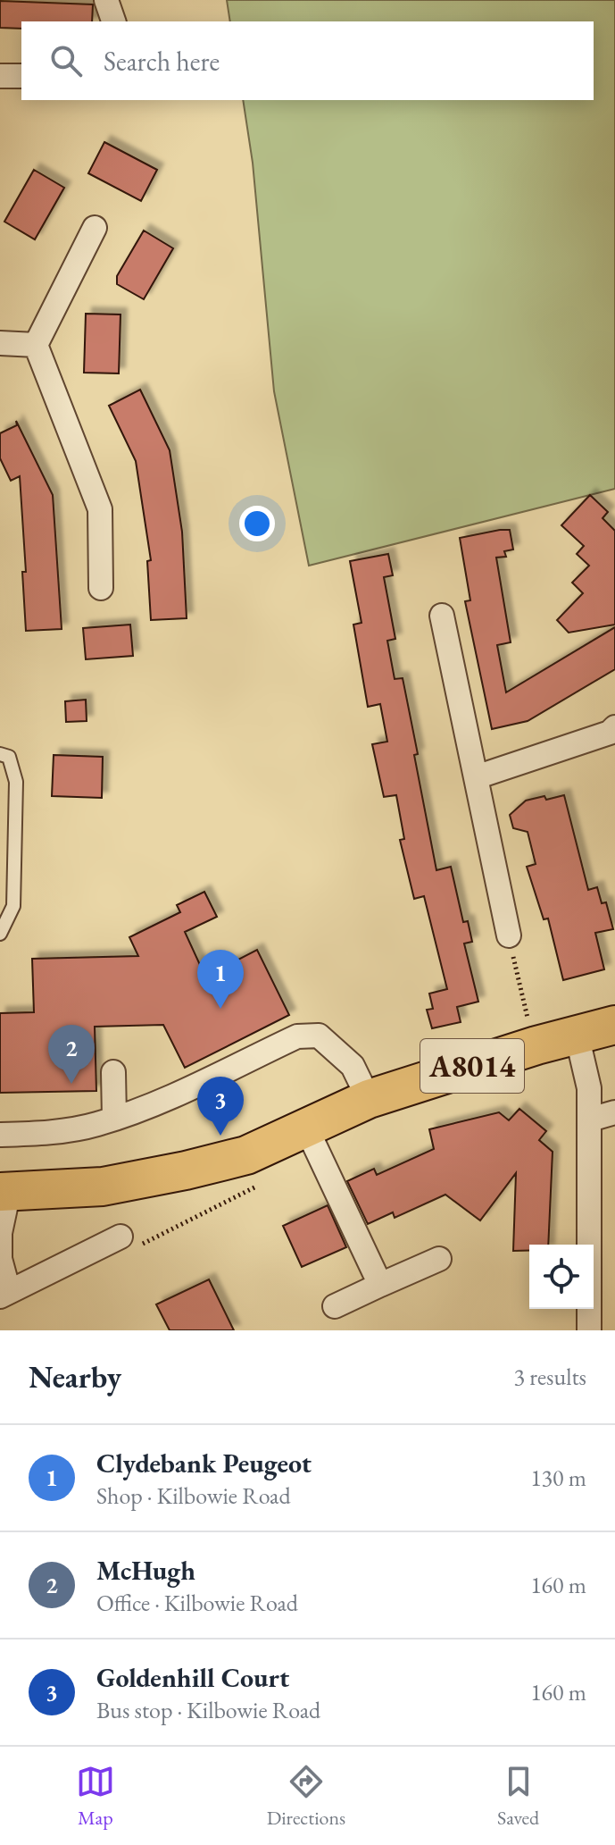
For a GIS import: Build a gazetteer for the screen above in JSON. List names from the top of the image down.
{
  "streets": {
    "main road": ["A8014"]
  },
  "page": {
    "search": "Search here",
    "pins": ["1", "2", "3"],
    "heading": ["Nearby", "3 results"],
    "list": [
      {
        "mark": "1",
        "name": "Clydebank Peugeot",
        "note": "Shop · Kilbowie Road",
        "value": "130 m"
      },
      {
        "mark": "2",
        "name": "McHugh",
        "note": "Office · Kilbowie Road",
        "value": "160 m"
      },
      {
        "mark": "3",
        "name": "Goldenhill Court",
        "note": "Bus stop · Kilbowie Road",
        "value": "160 m"
      }
    ],
    "nav": ["Map", "Directions", "Saved"]
  }
}
